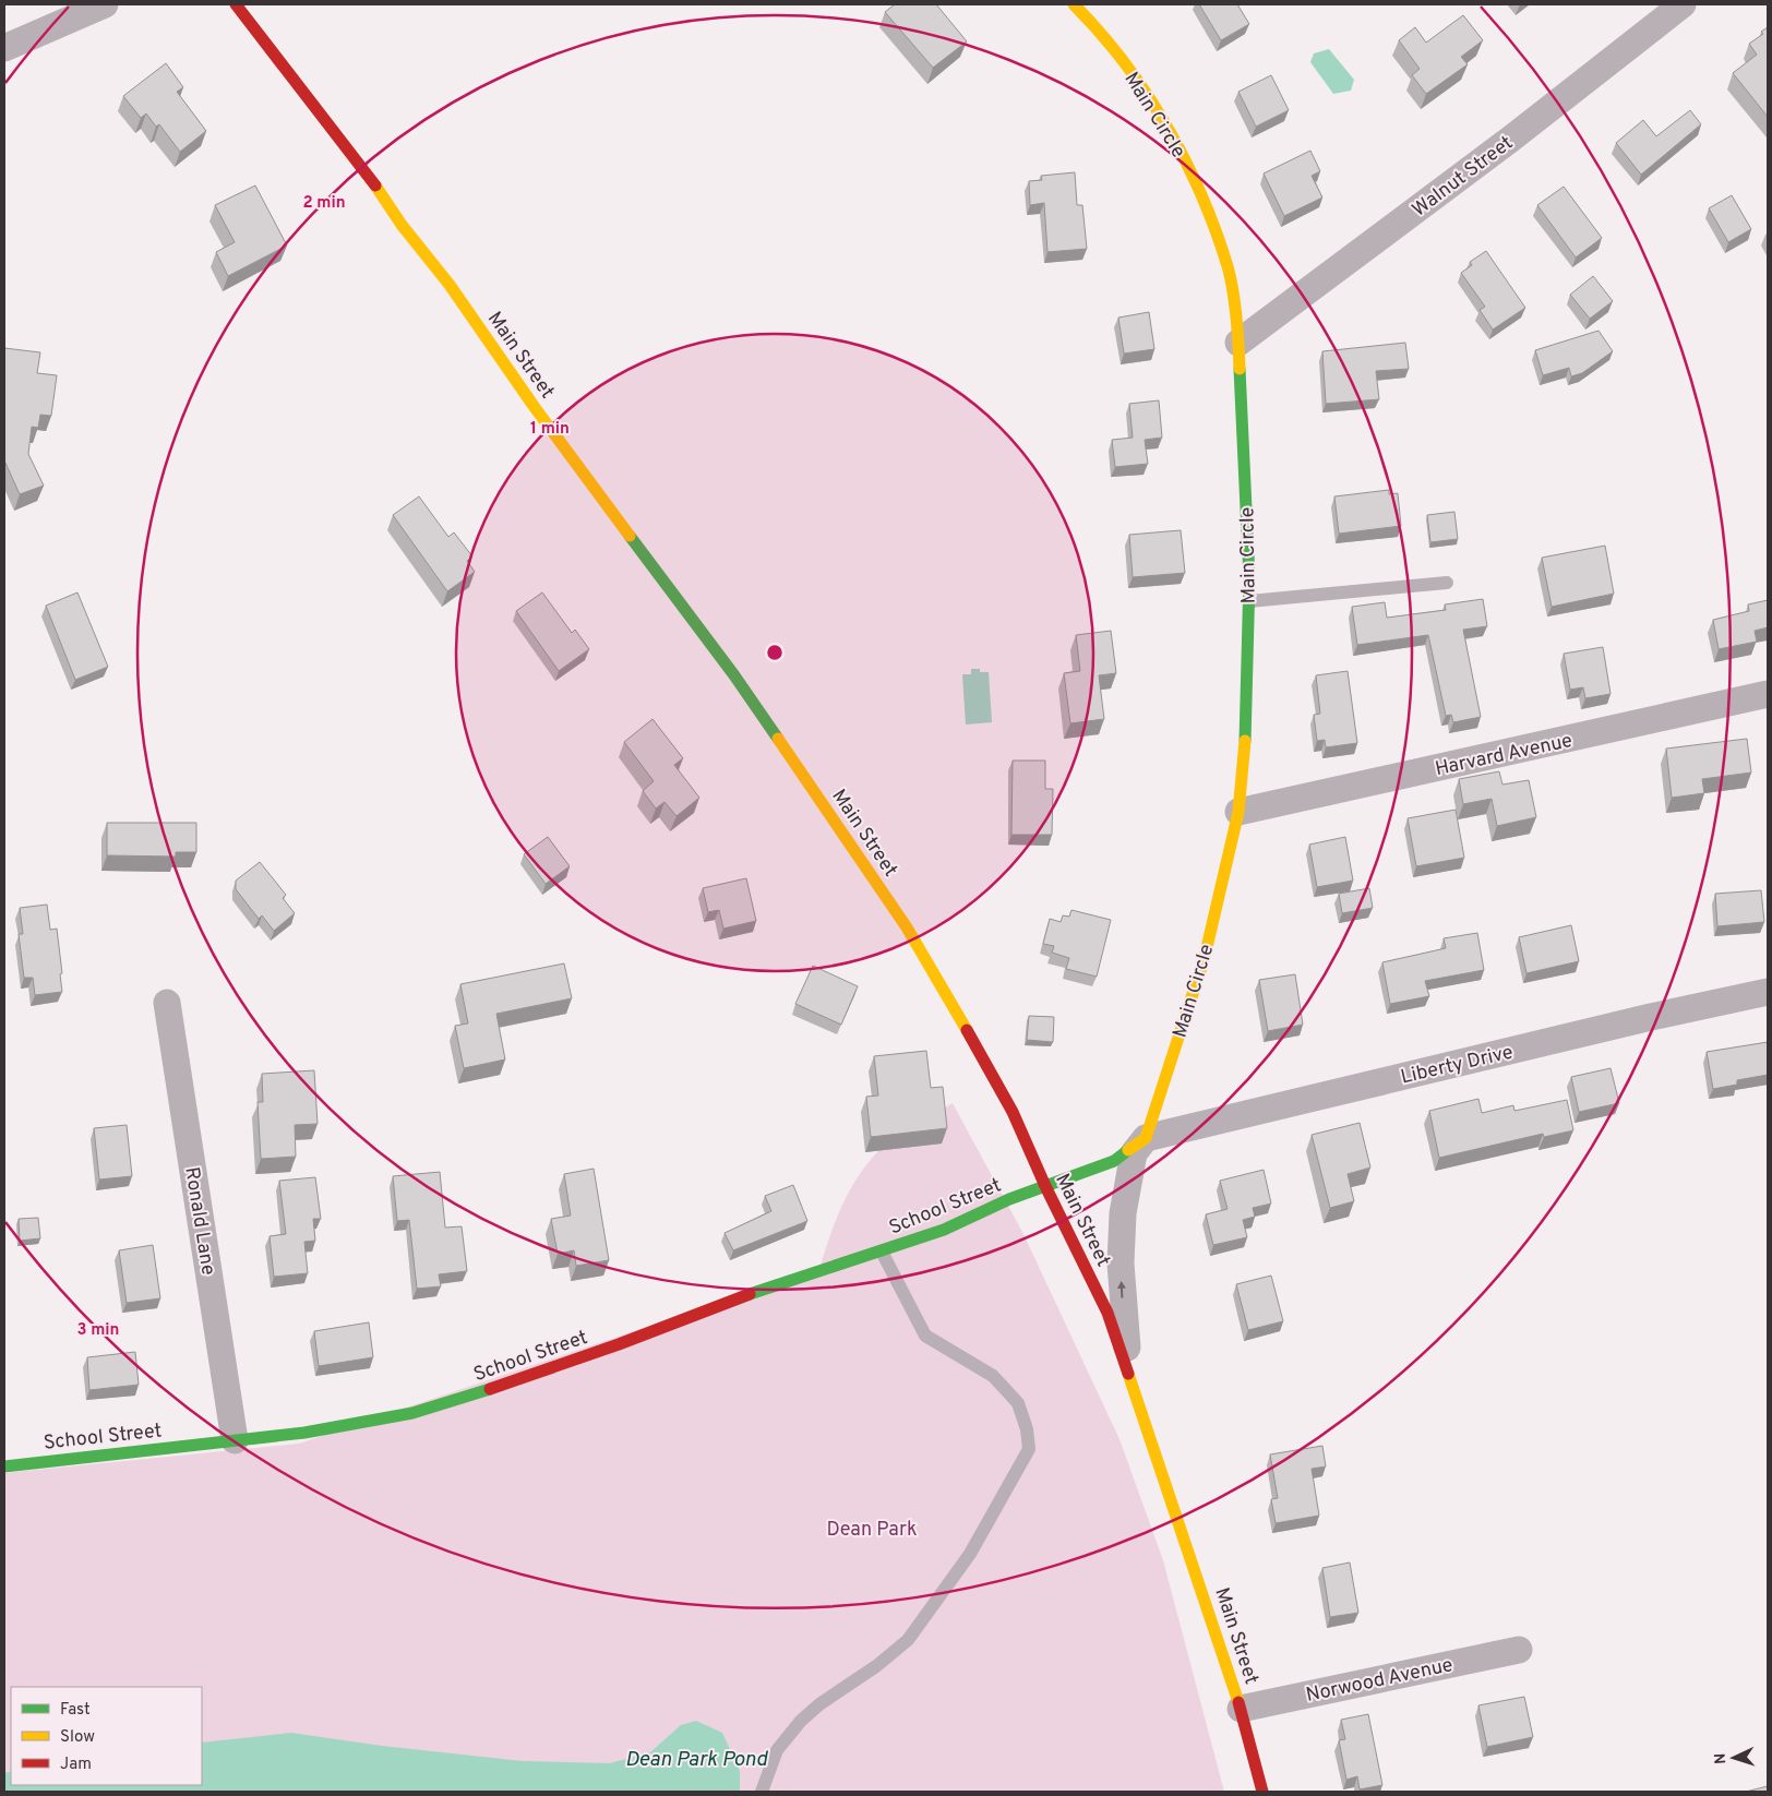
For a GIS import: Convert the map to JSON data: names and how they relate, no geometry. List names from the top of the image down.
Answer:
{
  "streets": {
    "street": [
      "Main Circle",
      "Walnut Street",
      "Main Street",
      "Harvard Avenue",
      "Liberty Drive",
      "School Street",
      "Ronald Lane",
      "Norwood Avenue"
    ]
  },
  "crossings": [
    ["Main Circle", "Walnut Street"],
    ["Main Circle", "Main Street"],
    ["Main Circle", "Harvard Avenue"],
    ["Main Circle", "Liberty Drive"],
    ["Main Street", "School Street"],
    ["Main Street", "Norwood Avenue"],
    ["School Street", "Ronald Lane"]
  ],
  "water": ["Dean Park Pond"],
  "parks": ["Dean Park"],
  "legend": ["Fast", "Slow", "Jam"],
  "north": "left",
  "rings": ["2 min", "1 min", "3 min"]
}
